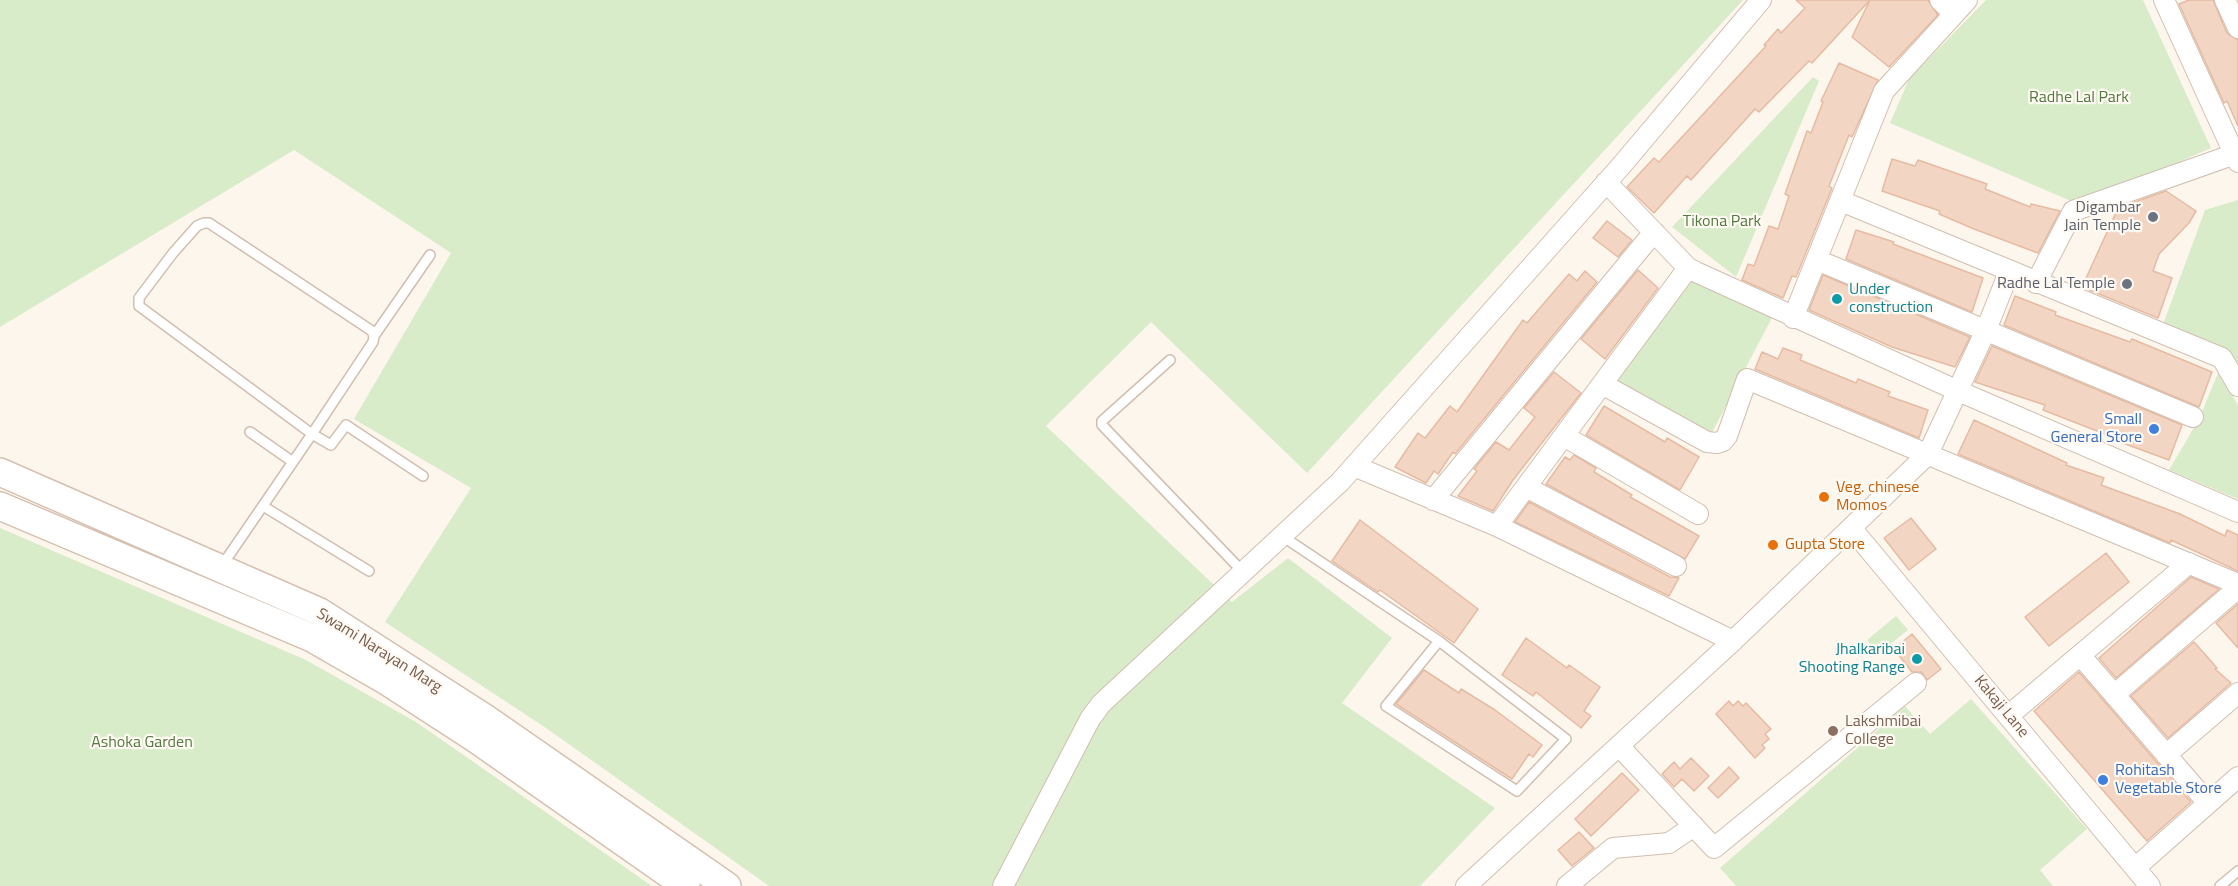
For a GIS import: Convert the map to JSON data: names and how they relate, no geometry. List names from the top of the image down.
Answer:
{
  "streets": {
    "main road": ["Swami Narayan Marg"],
    "street": ["Kakaji Lane"]
  },
  "parks": ["Radhe Lal Park", "Tikona Park", "Ashoka Garden"],
  "places": [
    "Digambar Jain Temple",
    "Radhe Lal Temple",
    "Under construction",
    "Small General Store",
    "Veg. chinese Momos",
    "Gupta Store",
    "Jhalkaribai Shooting Range",
    "Lakshmibai College",
    "Rohitash Vegetable Store"
  ]
}
